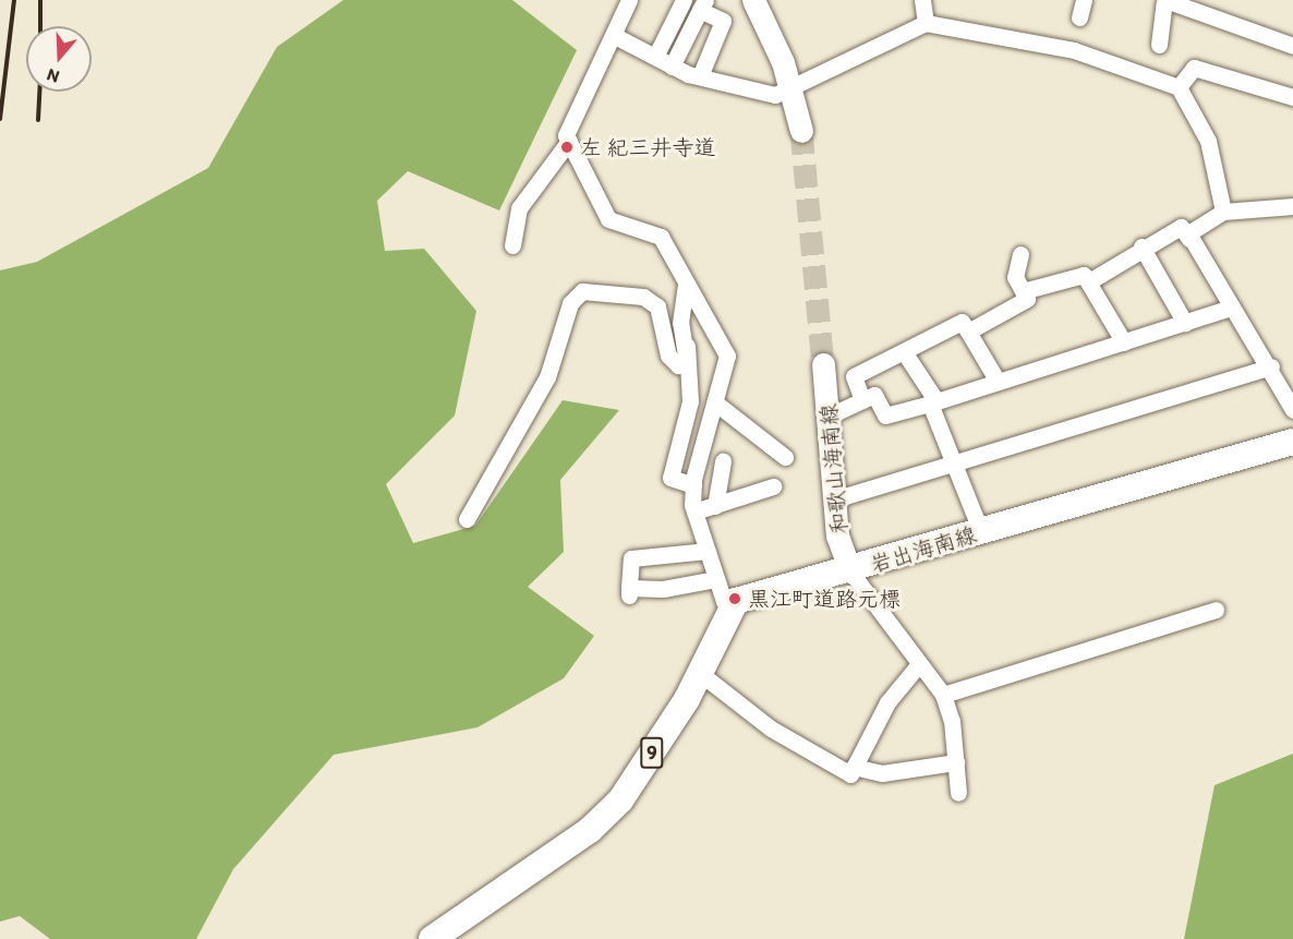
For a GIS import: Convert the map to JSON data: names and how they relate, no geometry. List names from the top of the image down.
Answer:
{
  "streets": {
    "main road": ["和歌山海南線", "岩出海南線", "9"]
  },
  "crossings": [
    ["和歌山海南線", "岩出海南線"],
    ["岩出海南線", "9"]
  ],
  "places": ["左 紀三井寺道", "黒江町道路元標"],
  "north": "bottom"
}
